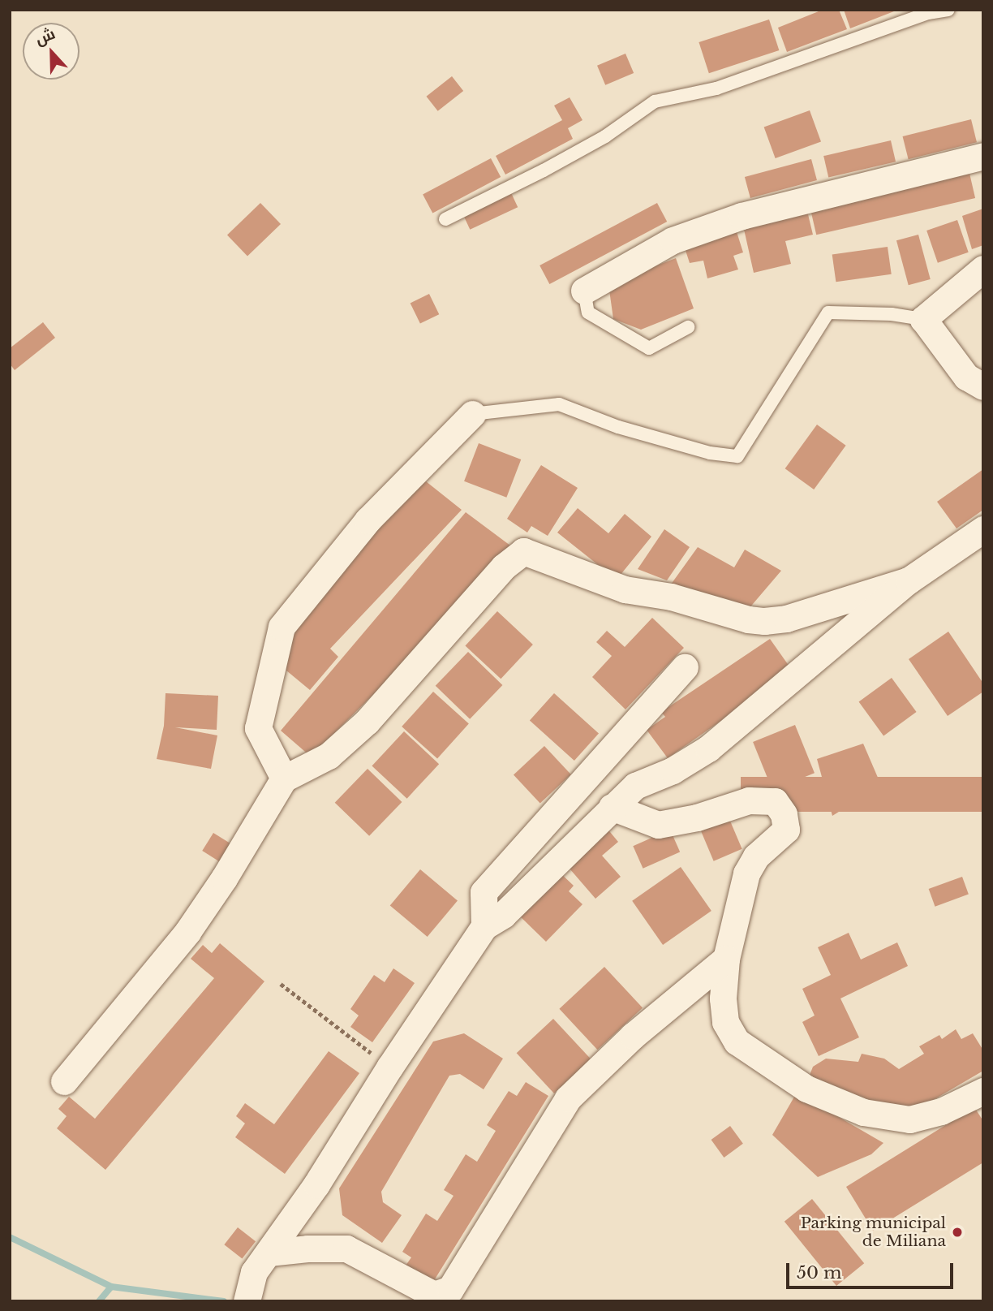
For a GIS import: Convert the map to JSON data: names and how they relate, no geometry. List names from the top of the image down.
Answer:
{
  "places": ["Parking municipal de Miliana"],
  "scale_bar": "50 m",
  "north": "top"
}
